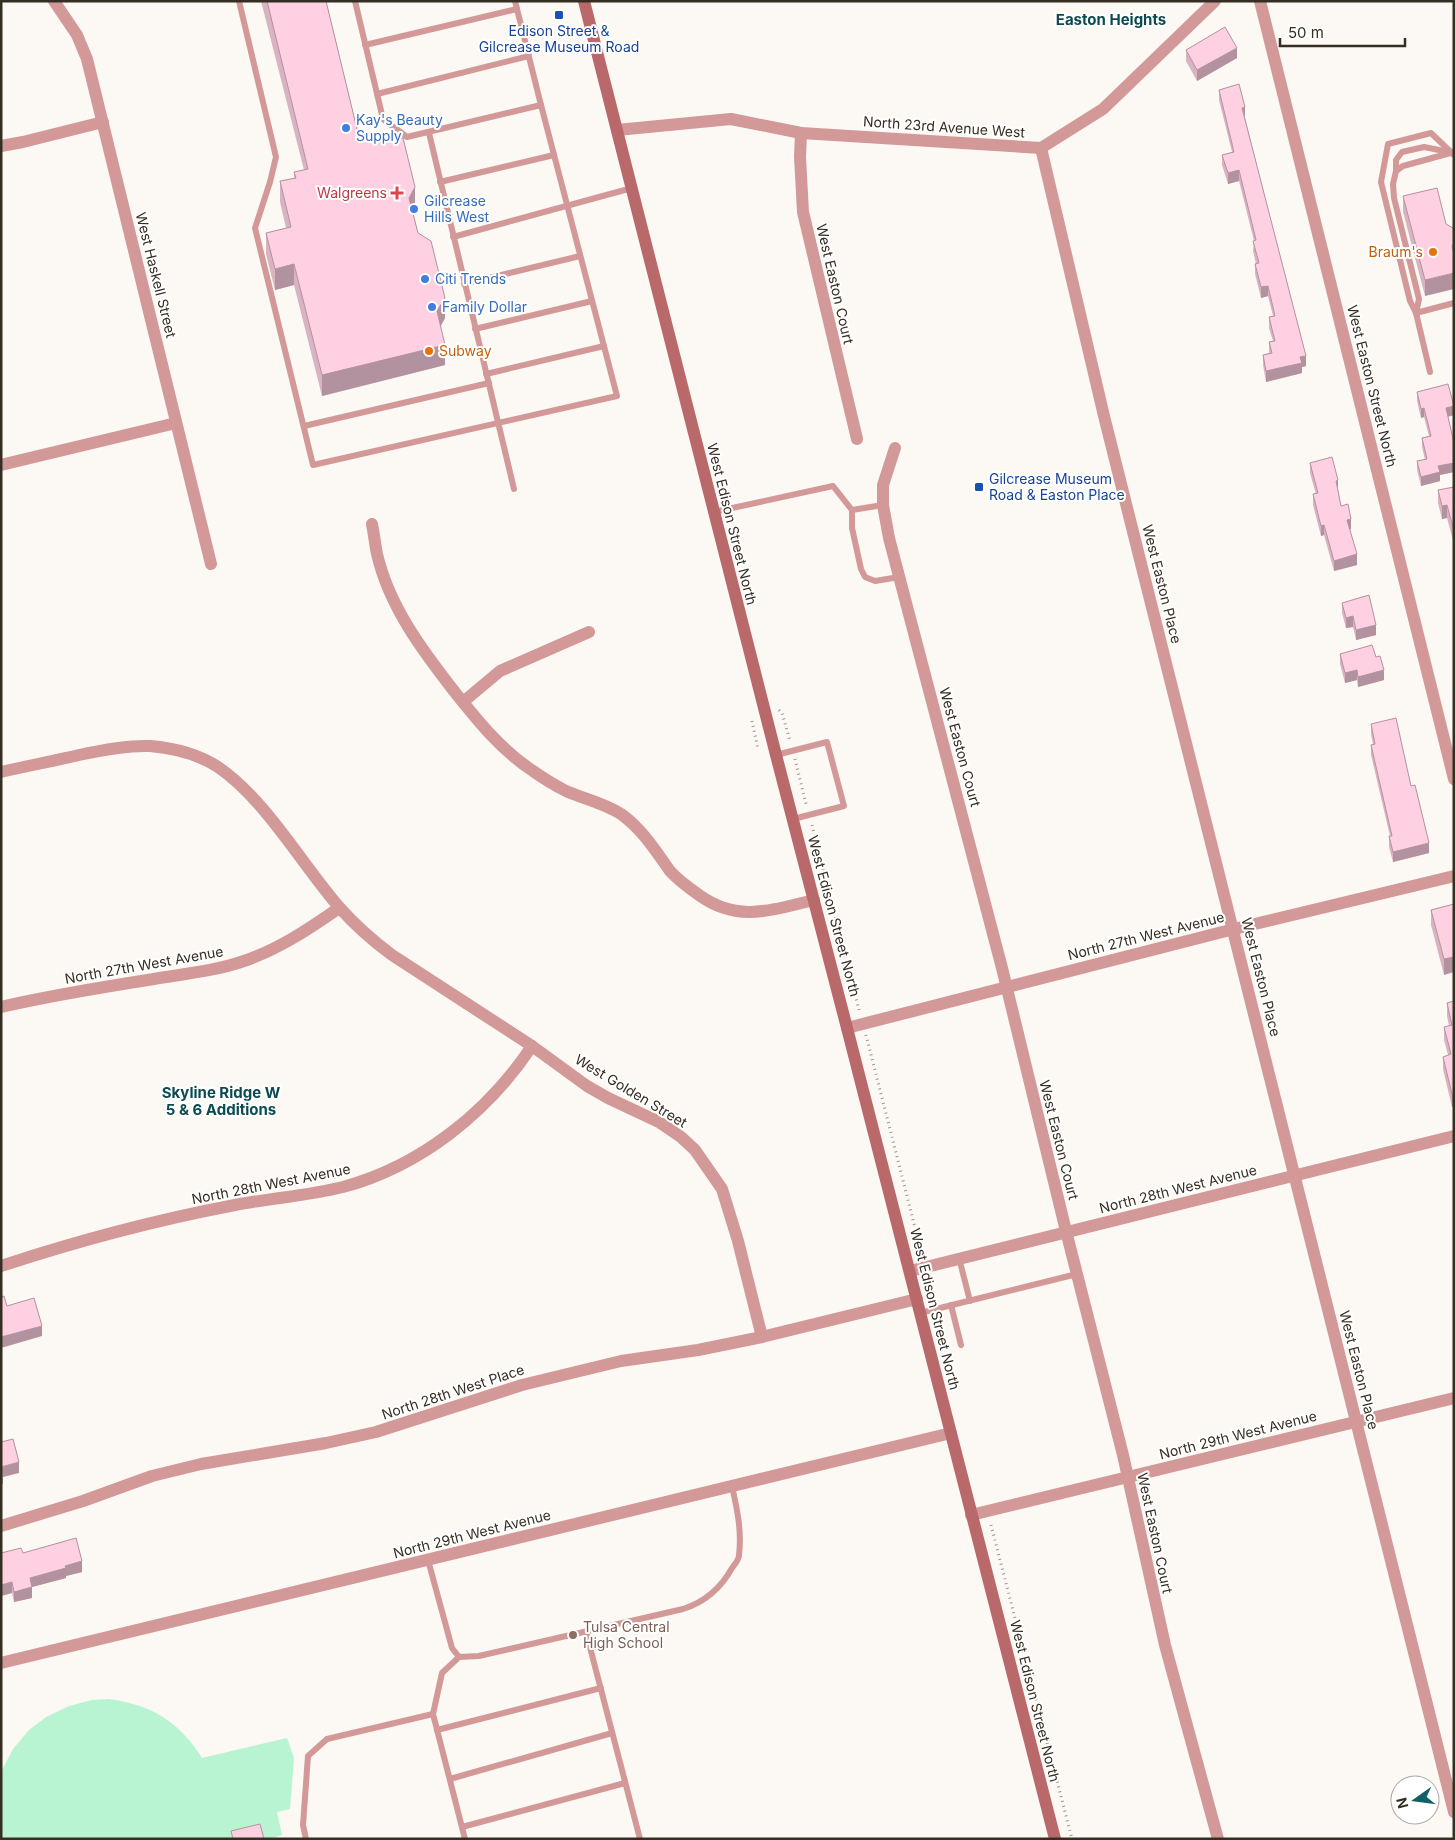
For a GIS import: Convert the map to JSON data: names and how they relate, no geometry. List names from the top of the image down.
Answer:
{
  "streets": {
    "main road": ["West Edison Street North"],
    "street": [
      "North 23rd Avenue West",
      "West Haskell Street",
      "West Easton Court",
      "West Easton Street North",
      "West Easton Place",
      "North 27th West Avenue",
      "West Golden Street",
      "North 28th West Avenue",
      "North 28th West Place",
      "North 29th West Avenue"
    ]
  },
  "crossings": [
    ["North 23rd Avenue West", "West Easton Court"],
    ["North 23rd Avenue West", "West Edison Street North"],
    ["North 23rd Avenue West", "West Easton Place"],
    ["West Easton Court", "North 27th West Avenue"],
    ["West Easton Court", "North 28th West Avenue"],
    ["West Easton Court", "North 29th West Avenue"],
    ["West Edison Street North", "North 27th West Avenue"],
    ["West Edison Street North", "North 28th West Avenue"],
    ["West Edison Street North", "North 28th West Place"],
    ["West Edison Street North", "North 29th West Avenue"],
    ["West Easton Place", "North 27th West Avenue"],
    ["West Easton Place", "North 28th West Avenue"],
    ["West Easton Place", "North 29th West Avenue"],
    ["North 27th West Avenue", "West Golden Street"],
    ["West Golden Street", "North 28th West Avenue"],
    ["West Golden Street", "North 28th West Place"]
  ],
  "districts": ["Easton Heights", "Skyline Ridge W 5 & 6 Additions"],
  "places": {
    "transit": ["Edison Street & Gilcrease Museum Road", "Gilcrease Museum Road & Easton Place"],
    "other": [
      "Kay's Beauty Supply",
      "Gilcrease Hills West",
      "Braum's",
      "Citi Trends",
      "Family Dollar",
      "Subway",
      "Tulsa Central High School"
    ],
    "health": ["Walgreens"]
  },
  "scale_bar": "50 m",
  "north": "left"
}
